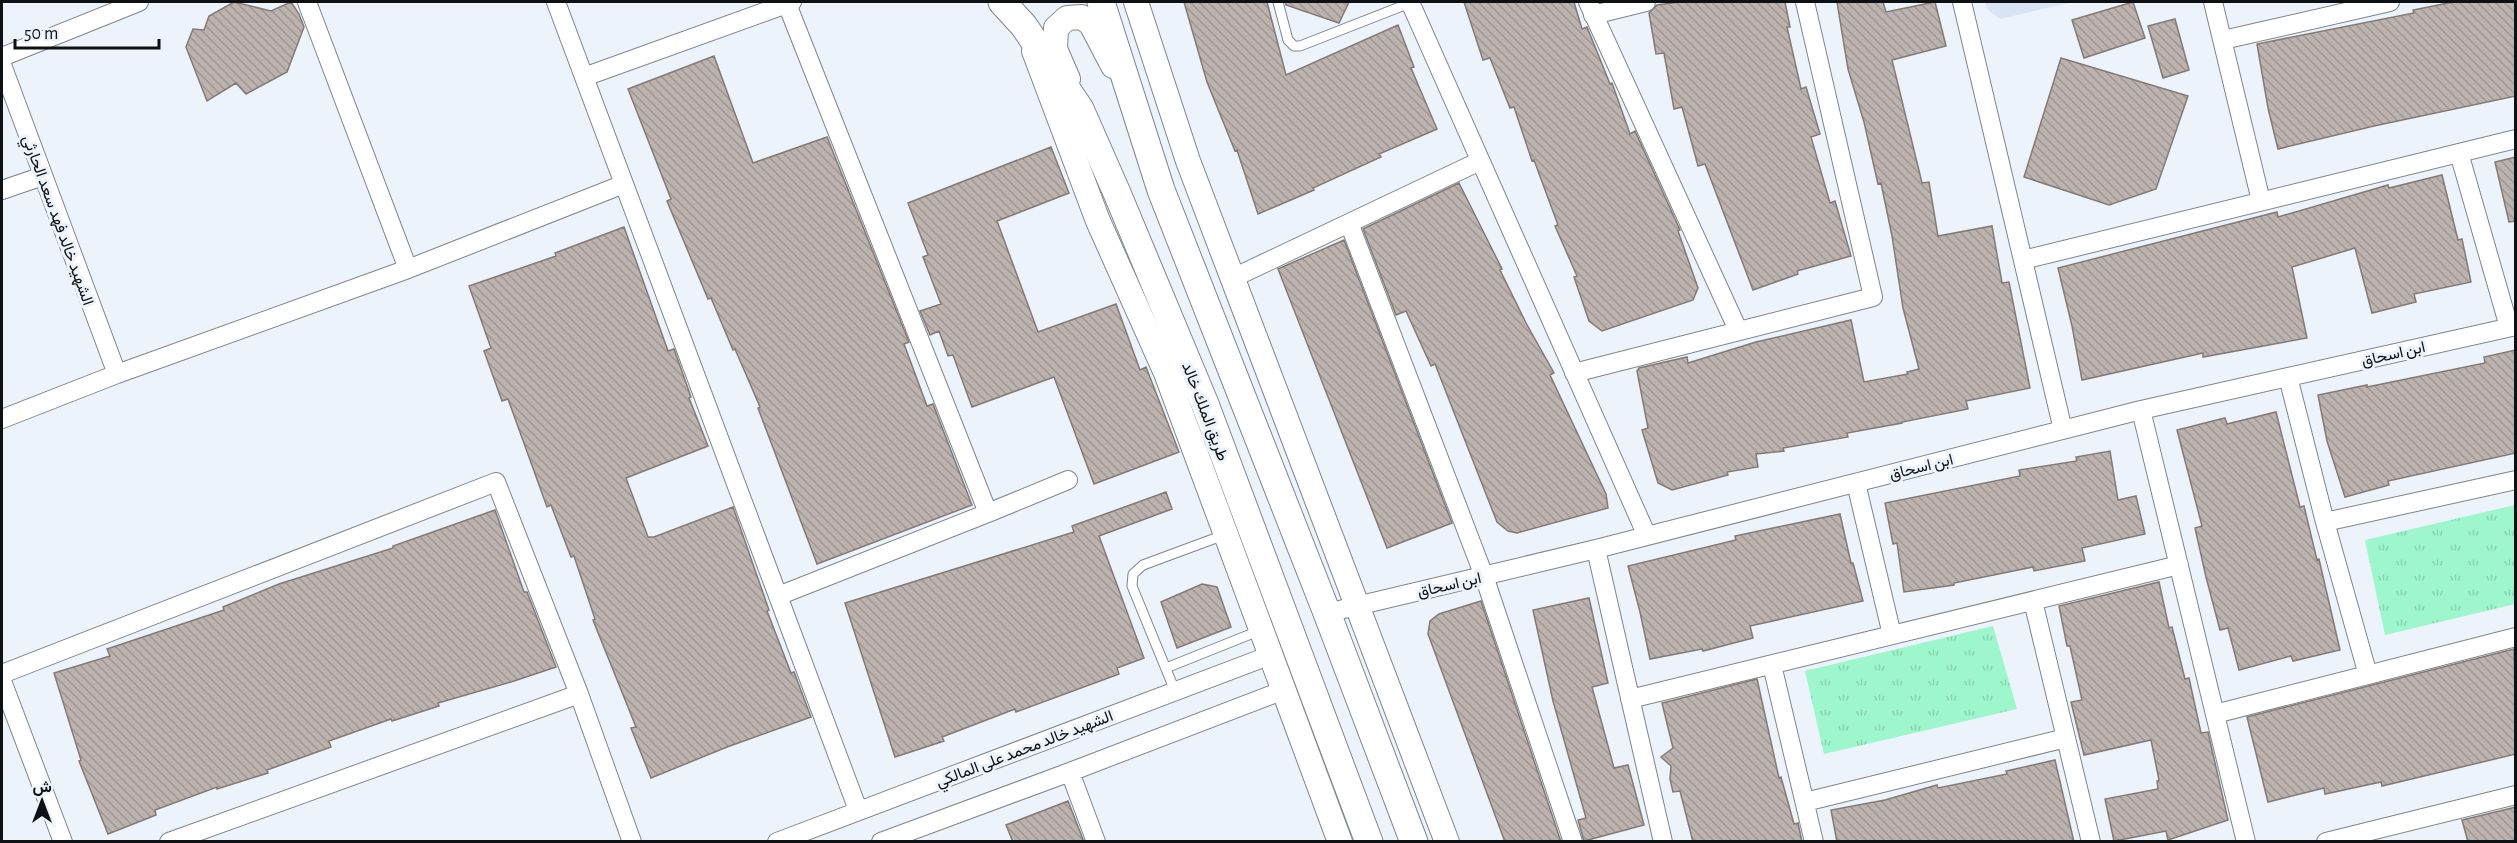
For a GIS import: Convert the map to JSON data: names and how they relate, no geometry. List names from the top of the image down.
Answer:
{
  "streets": {
    "main road": ["طريق الملك خالد"],
    "street": ["الشهيد خالد فهد سعد الحارثي", "ابن اسحاق", "الشهيد خالد محمد على المالكي"]
  },
  "scale_bar": "50 m",
  "north": "top"
}
